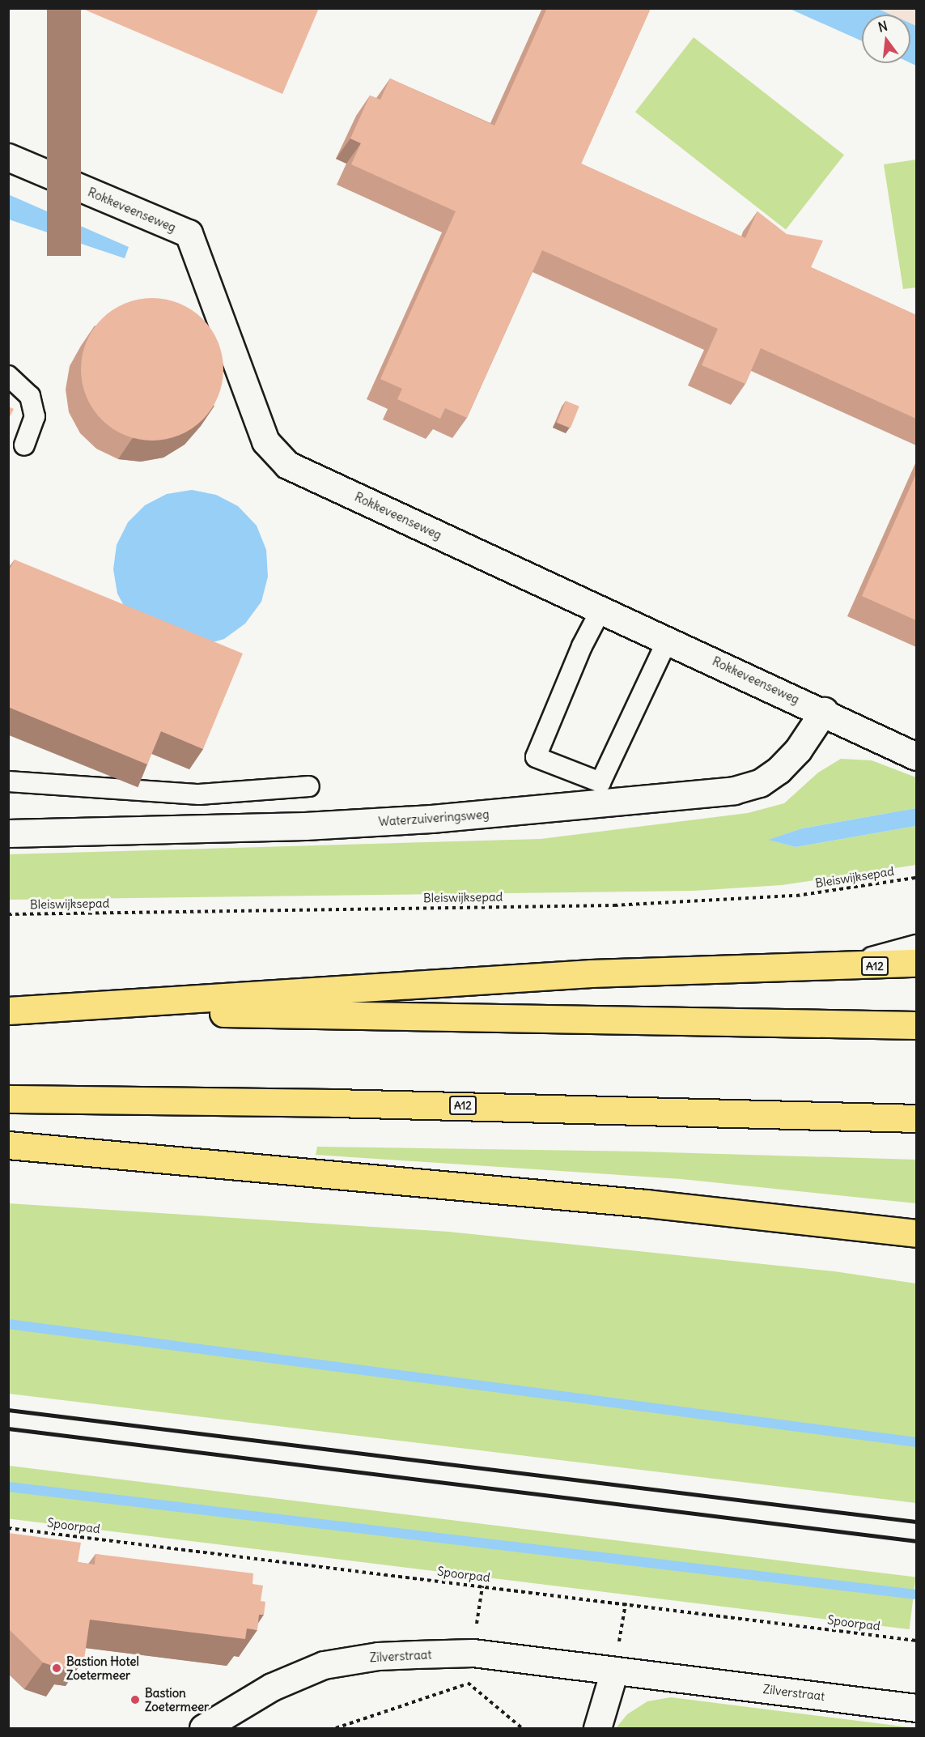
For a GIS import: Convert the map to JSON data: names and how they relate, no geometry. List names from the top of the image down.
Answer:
{
  "streets": {
    "highway": ["A12"],
    "street": ["Rokkeveenseweg", "Waterzuiveringsweg", "Zilverstraat"],
    "path": ["Bleiswijksepad", "Spoorpad"]
  },
  "crossings": [
    ["Rokkeveenseweg", "Waterzuiveringsweg"]
  ],
  "places": ["Bastion Hotel Zoetermeer", "Bastion Zoetermeer"],
  "north": "top"
}
